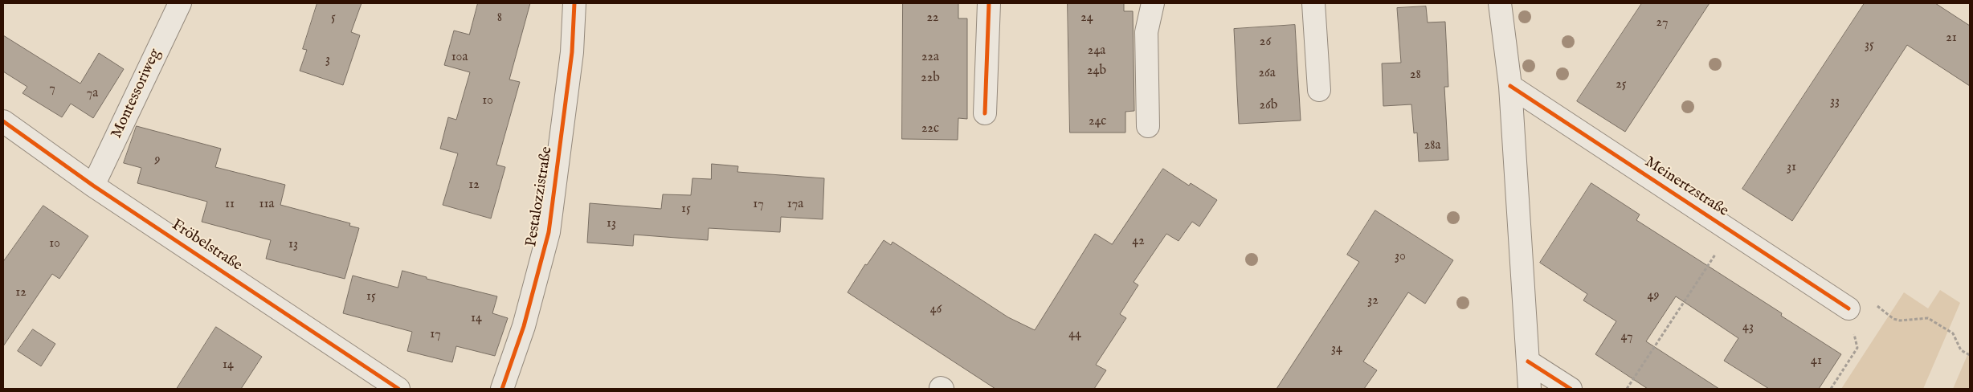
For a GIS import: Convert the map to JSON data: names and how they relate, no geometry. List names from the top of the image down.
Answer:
{
  "streets": {
    "street": [
      "Montessoriweg",
      "Meinertzstraße",
      "Pestalozzistraße",
      "Fröbelstraße"
    ]
  },
  "crossings": [
    ["Montessoriweg", "Fröbelstraße"]
  ],
  "house_numbers": [
    "5",
    "8",
    "22",
    "24",
    "27",
    "21",
    "26",
    "35",
    "24a",
    "10a",
    "22a",
    "3",
    "24b",
    "26a",
    "28",
    "22b",
    "25",
    "7",
    "7a",
    "10",
    "33",
    "26b",
    "24c",
    "22c",
    "28a",
    "9",
    "31",
    "12",
    "11",
    "11a",
    "17",
    "17a",
    "15",
    "13",
    "42",
    "10",
    "13",
    "30",
    "12",
    "49",
    "15",
    "32",
    "46",
    "14",
    "43",
    "17",
    "44",
    "47",
    "34",
    "41",
    "14"
  ]
}
